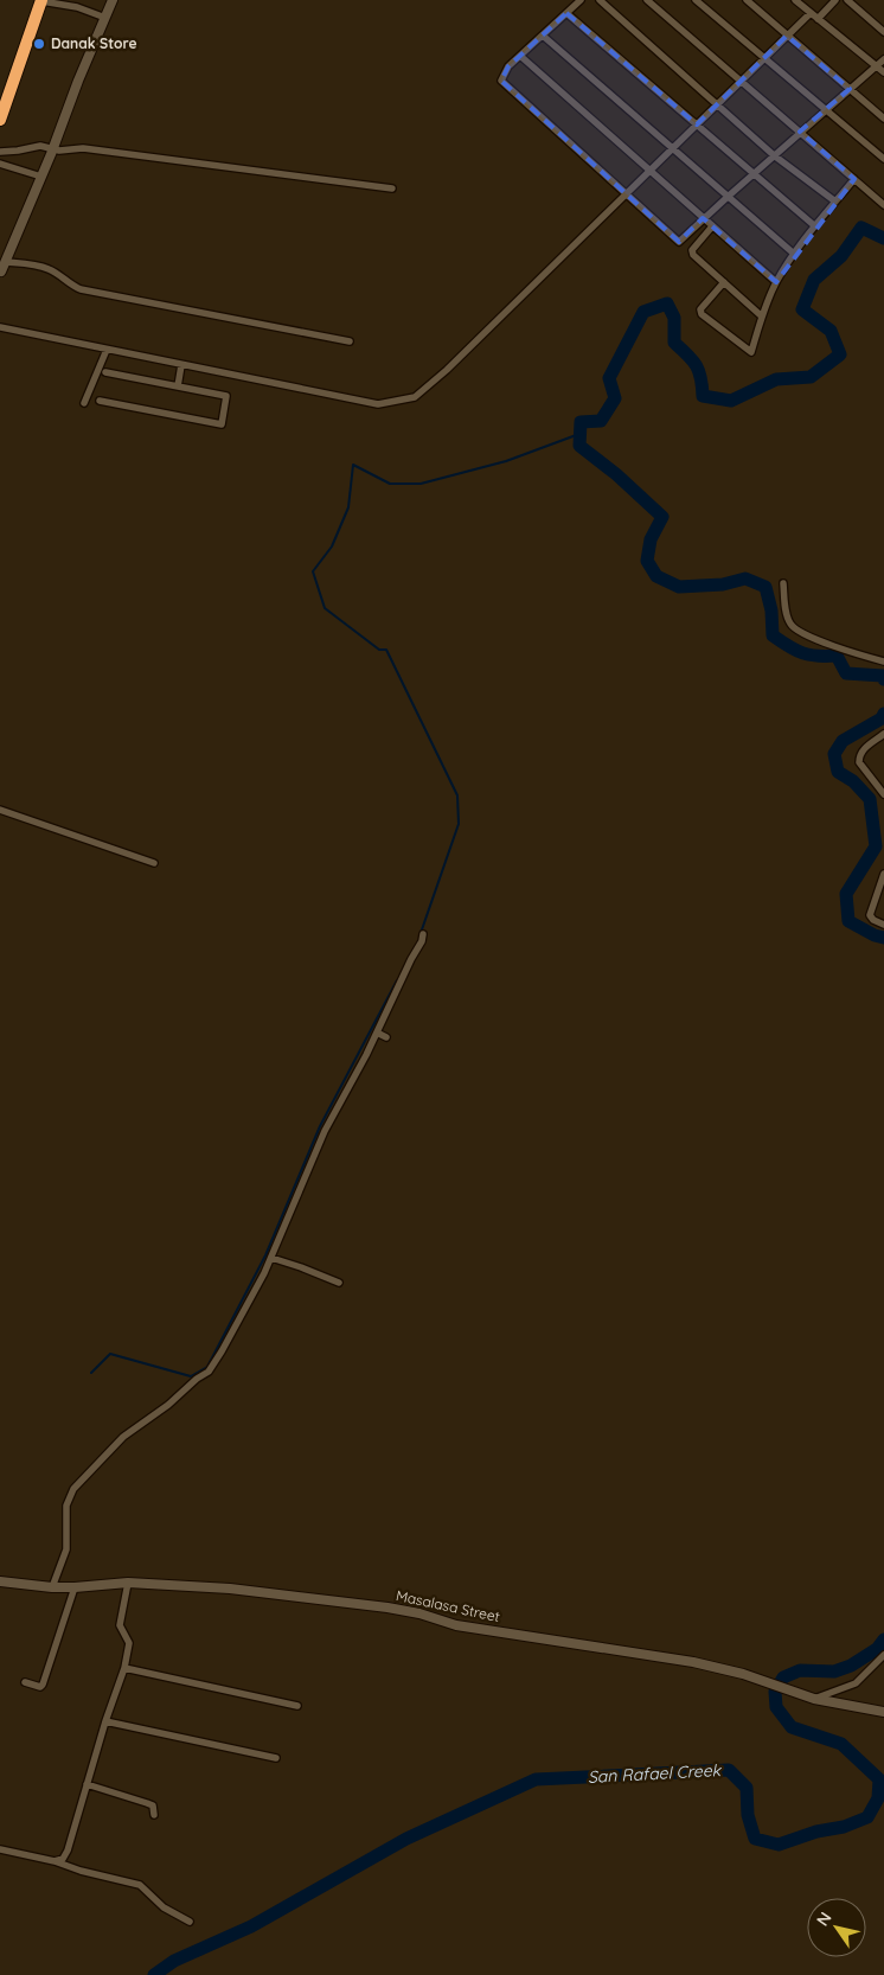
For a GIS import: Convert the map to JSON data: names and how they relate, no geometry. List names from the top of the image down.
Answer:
{
  "streets": {
    "street": ["Masalasa Street"]
  },
  "water": ["San Rafael Creek"],
  "places": ["Danak Store"],
  "north": "top left"
}
